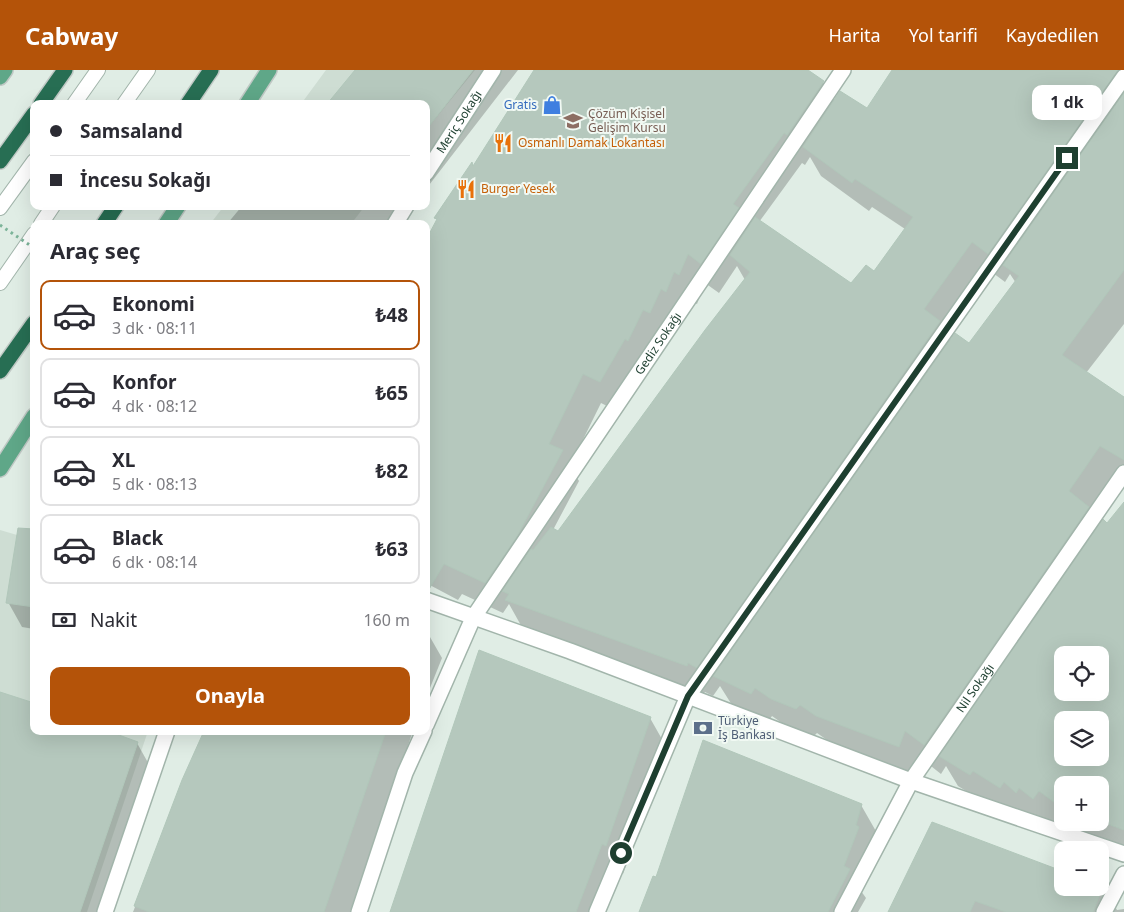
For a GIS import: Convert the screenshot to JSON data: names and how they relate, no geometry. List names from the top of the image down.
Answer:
{
  "streets": {
    "street": ["Meriç Sokağı", "Gediz Sokağı", "Nil Sokağı"]
  },
  "places": {
    "shop": ["Gratis"],
    "school or university": ["Çözüm Kişisel Gelişim Kursu"],
    "restaurant": ["Osmanlı Damak Lokantası", "Burger Yesek"],
    "bank": ["Türkiye İş Bankası"]
  },
  "page": {
    "header": "Cabway",
    "nav": ["Harita", "Yol tarifi", "Kaydedilen"],
    "bubble": "1 dk",
    "banner": ["Samsaland", "İncesu Sokağı"],
    "heading": "Araç seç",
    "list": [
      {
        "name": "Ekonomi",
        "note": "3 dk · 08:11",
        "value": "₺48"
      },
      {
        "name": "Konfor",
        "note": "4 dk · 08:12",
        "value": "₺65"
      },
      {
        "name": "XL",
        "note": "5 dk · 08:13",
        "value": "₺82"
      },
      {
        "name": "Black",
        "note": "6 dk · 08:14",
        "value": "₺63"
      }
    ],
    "pay": ["Nakit", "160 m"],
    "map_buttons": ["+", "−"],
    "buttons": "Onayla"
  }
}
